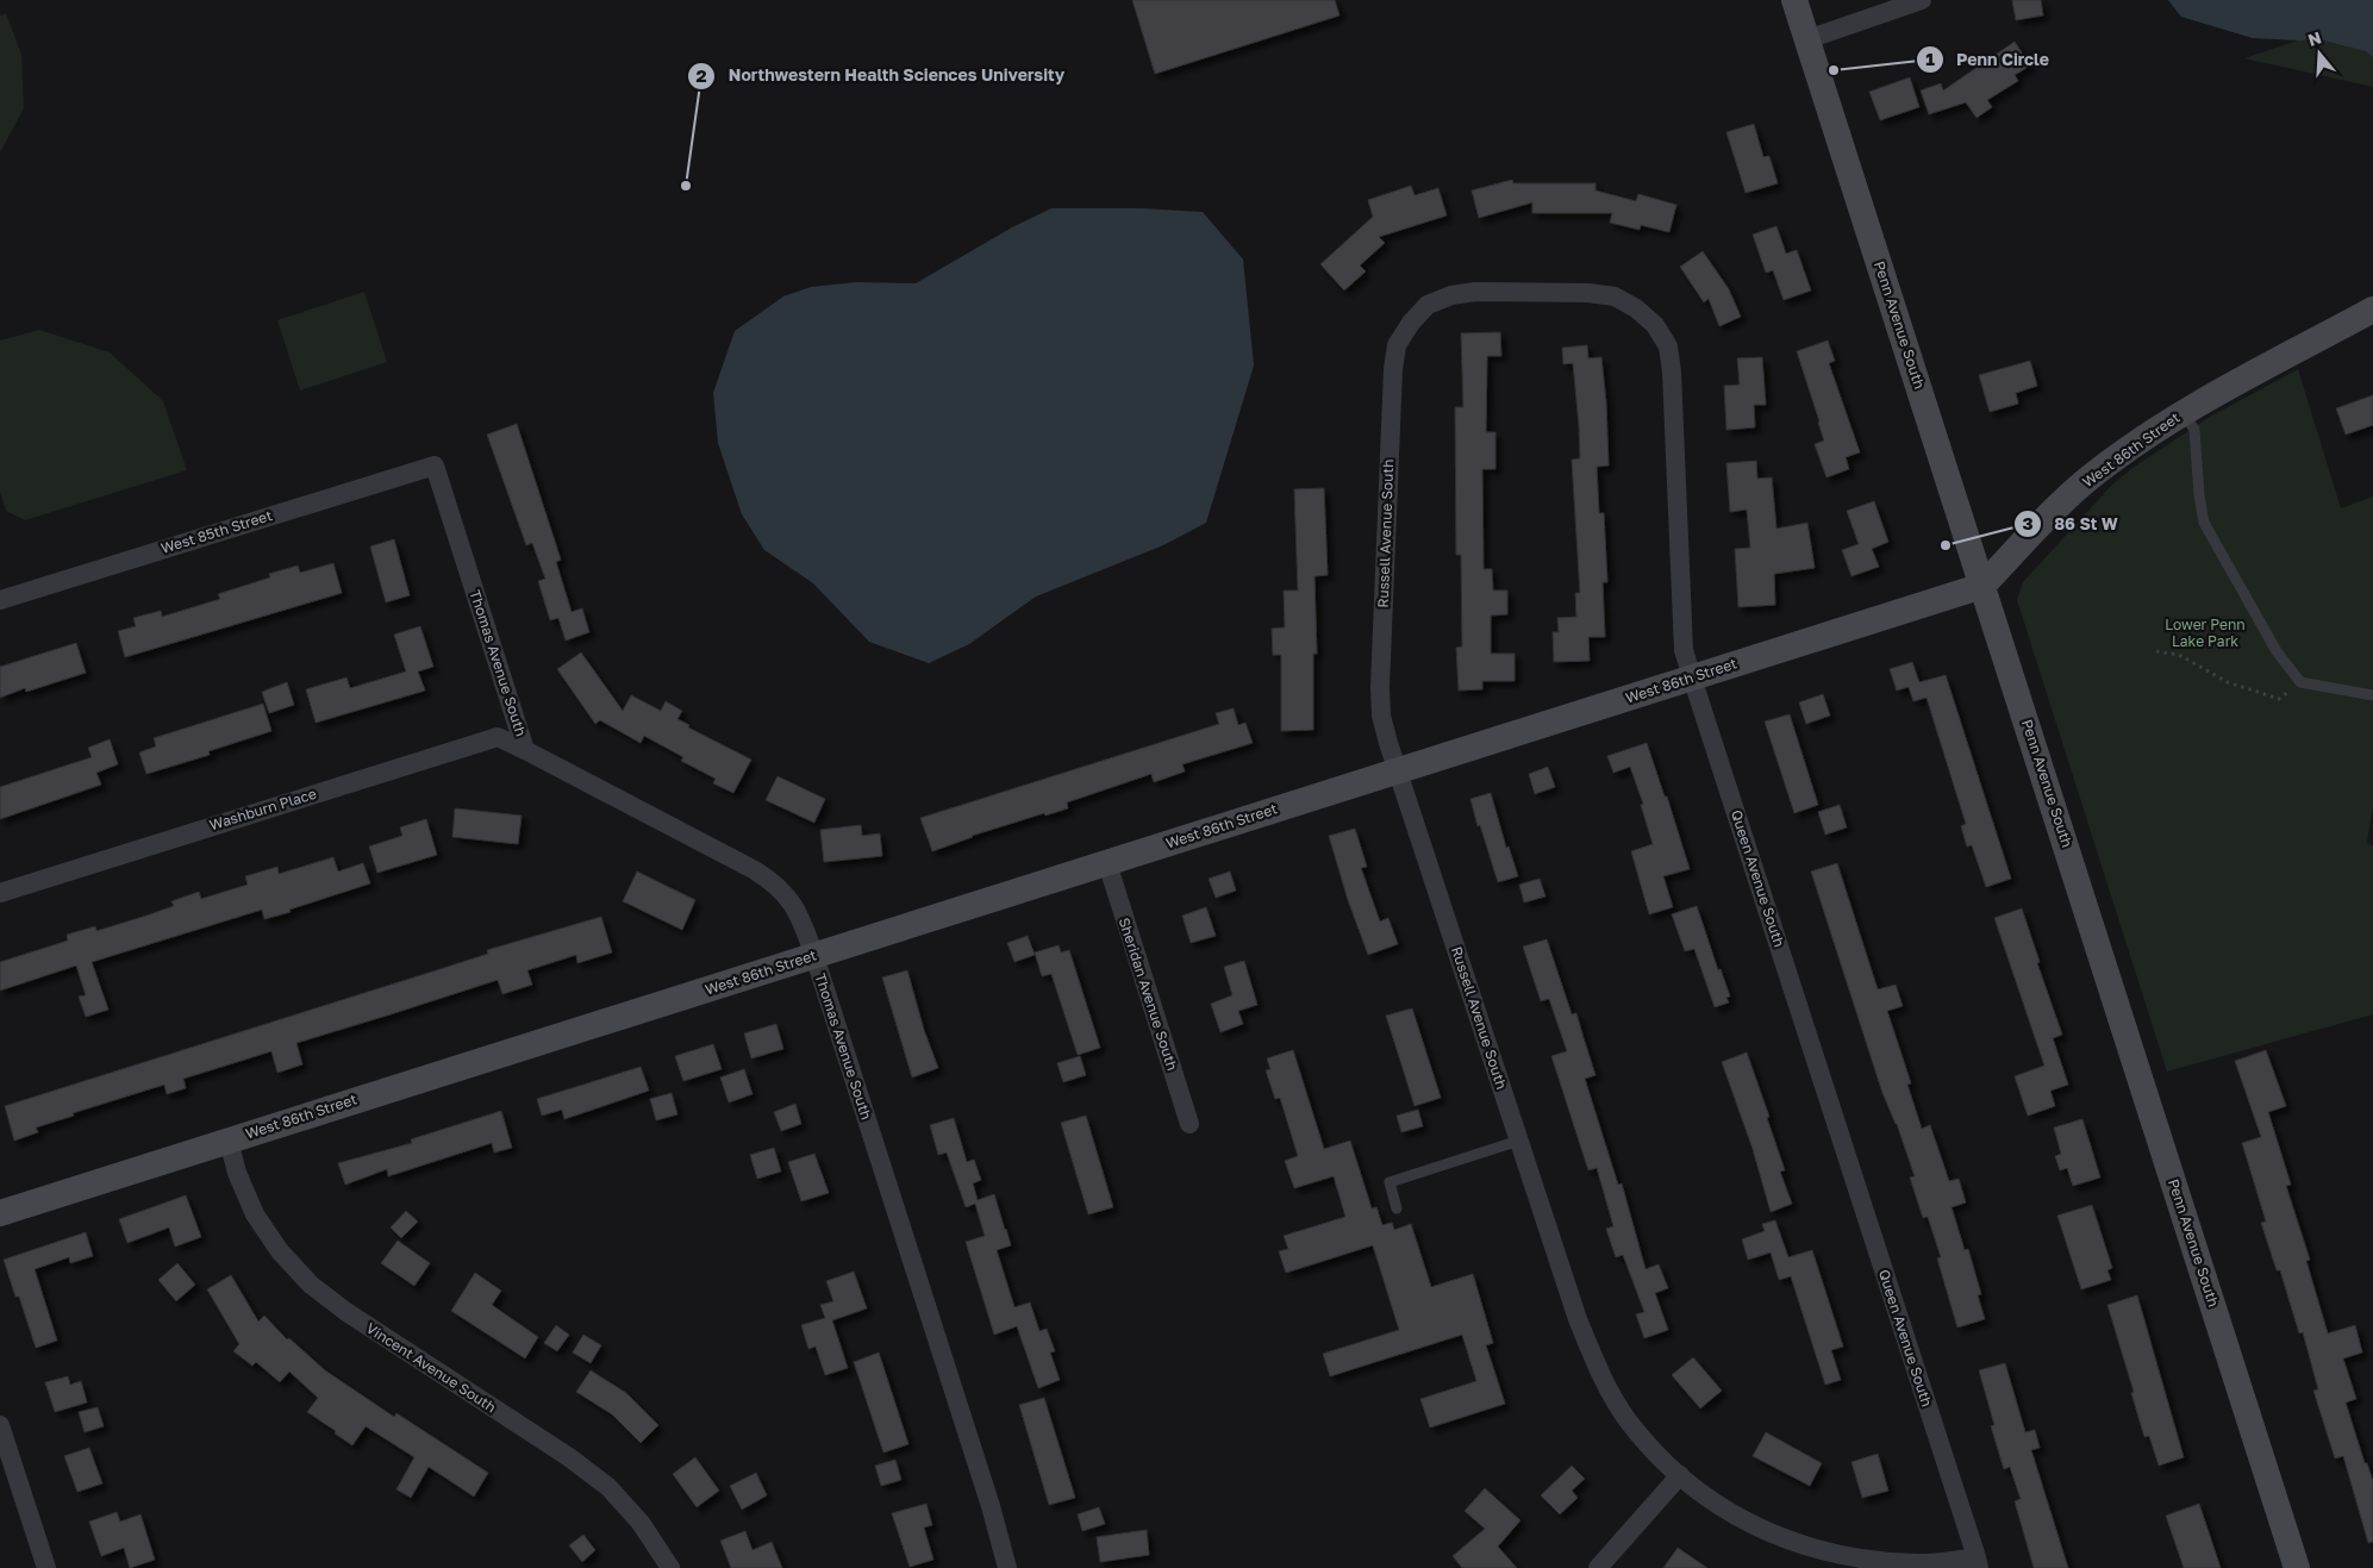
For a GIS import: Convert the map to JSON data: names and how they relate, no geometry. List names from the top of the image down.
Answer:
{
  "streets": {
    "street": [
      "Penn Avenue South",
      "West 86th Street",
      "West 85th Street",
      "Russell Avenue South",
      "Thomas Avenue South",
      "Washburn Place",
      "Queen Avenue South",
      "Sheridan Avenue South",
      "Vincent Avenue South"
    ]
  },
  "crossings": [
    ["Penn Avenue South", "West 86th Street"],
    ["West 86th Street", "Russell Avenue South"],
    ["West 86th Street", "Thomas Avenue South"],
    ["West 86th Street", "Queen Avenue South"],
    ["West 86th Street", "Sheridan Avenue South"],
    ["West 86th Street", "Vincent Avenue South"],
    ["West 85th Street", "Thomas Avenue South"],
    ["Russell Avenue South", "Queen Avenue South"],
    ["Thomas Avenue South", "Washburn Place"]
  ],
  "parks": ["Lower Penn Lake Park"],
  "places": ["Penn Circle", "Northwestern Health Sciences University", "86 St W"],
  "north": "top"
}
